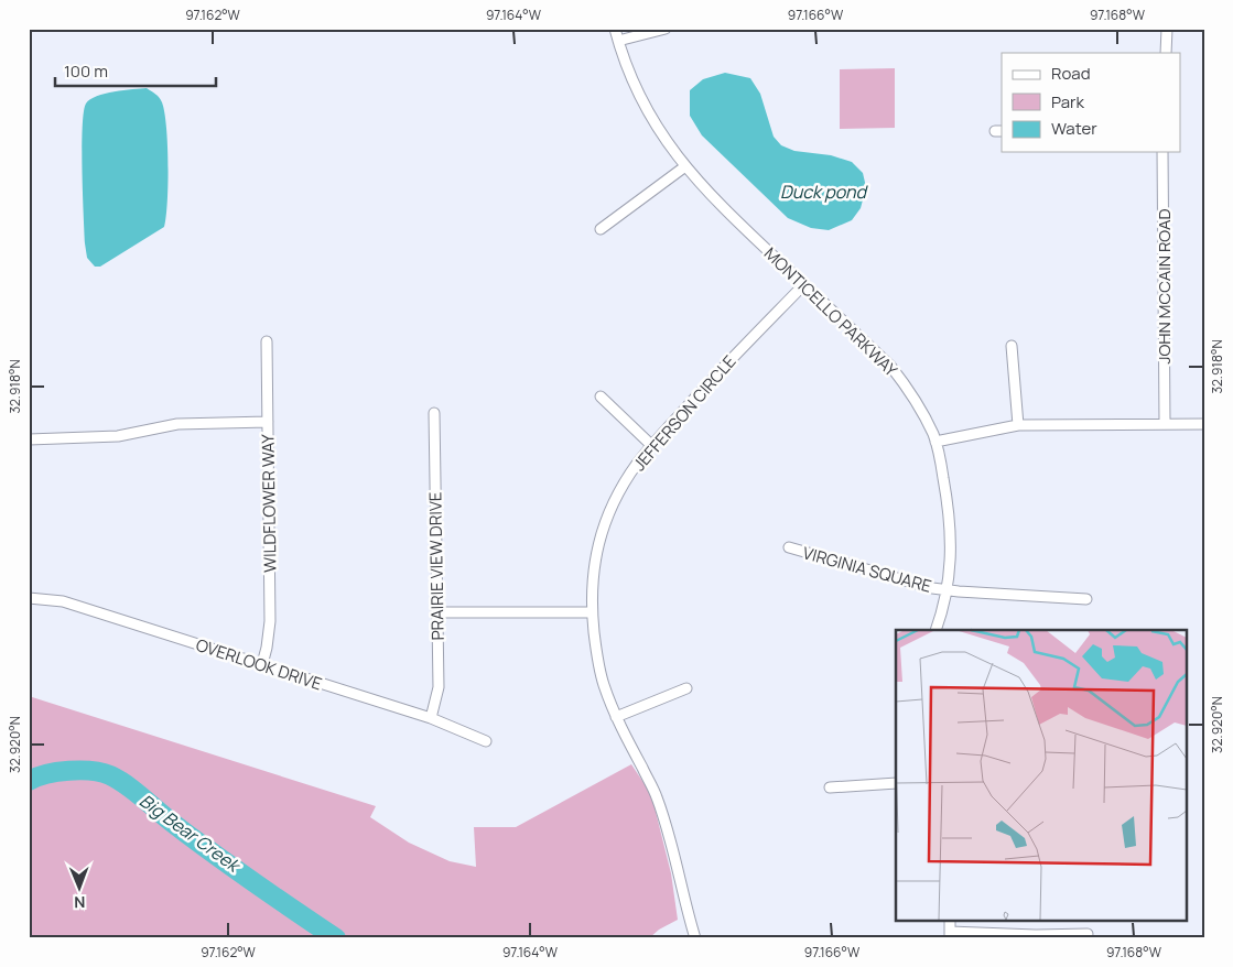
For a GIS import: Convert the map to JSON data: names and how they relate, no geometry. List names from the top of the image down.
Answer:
{
  "streets": {
    "street": [
      "JOHN MCCAIN ROAD",
      "MONTICELLO PARKWAY",
      "JEFFERSON CIRCLE",
      "WILDFLOWER WAY",
      "PRAIRIE VIEW DRIVE",
      "VIRGINIA SQUARE",
      "OVERLOOK DRIVE"
    ]
  },
  "crossings": [
    ["MONTICELLO PARKWAY", "JEFFERSON CIRCLE"],
    ["MONTICELLO PARKWAY", "VIRGINIA SQUARE"],
    ["WILDFLOWER WAY", "OVERLOOK DRIVE"],
    ["PRAIRIE VIEW DRIVE", "OVERLOOK DRIVE"]
  ],
  "water": ["Duck pond", "Big Bear Creek"],
  "legend": ["Road", "Park", "Water"],
  "scale_bar": "100 m",
  "north": "bottom",
  "coordinates": [
    "97.162°W",
    "97.164°W",
    "97.166°W",
    "97.168°W",
    "32.918°N",
    "32.920°N"
  ]
}
